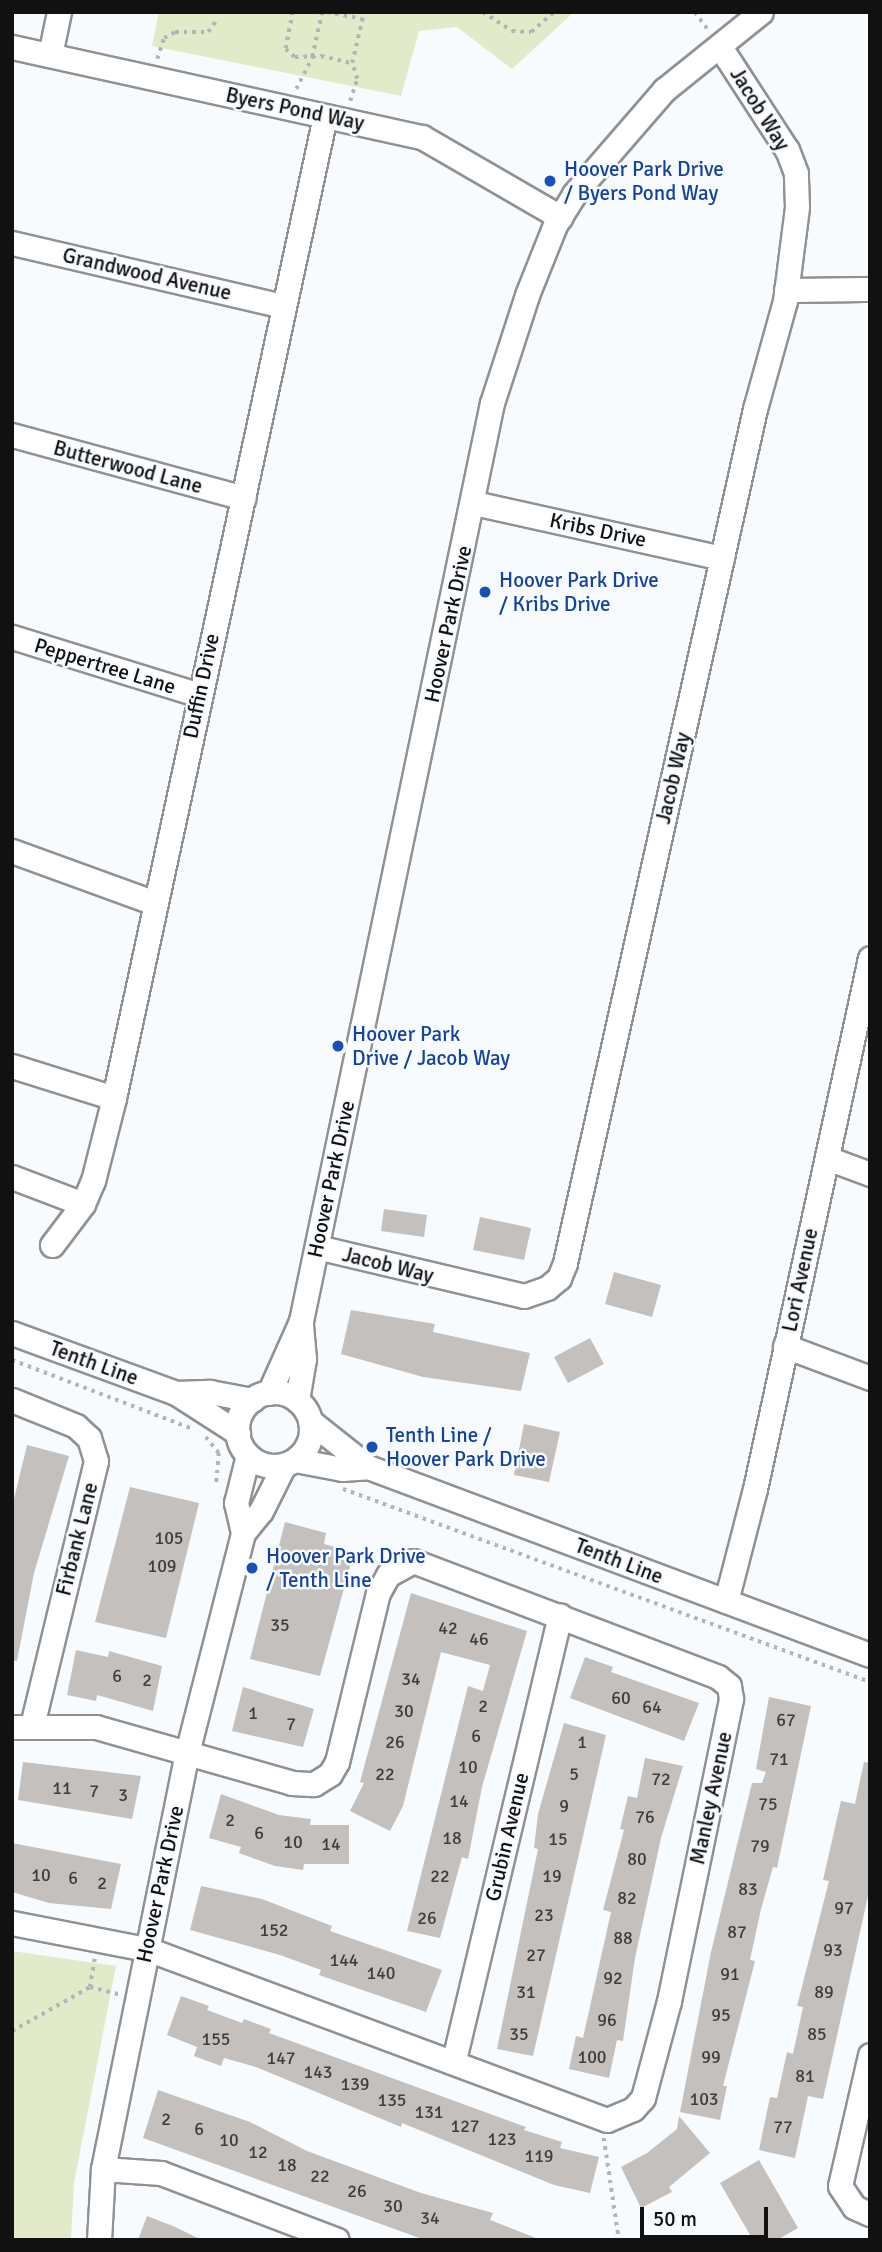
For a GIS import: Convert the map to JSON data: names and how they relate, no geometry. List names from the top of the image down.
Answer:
{
  "streets": {
    "street": [
      "Byers Pond Way",
      "Jacob Way",
      "Grandwood Avenue",
      "Butterwood Lane",
      "Kribs Drive",
      "Hoover Park Drive",
      "Peppertree Lane",
      "Duffin Drive",
      "Lori Avenue",
      "Tenth Line",
      "Firbank Lane",
      "Manley Avenue",
      "Grubin Avenue"
    ]
  },
  "crossings": [
    ["Byers Pond Way", "Hoover Park Drive"],
    ["Byers Pond Way", "Duffin Drive"],
    ["Jacob Way", "Kribs Drive"],
    ["Jacob Way", "Hoover Park Drive"],
    ["Grandwood Avenue", "Duffin Drive"],
    ["Butterwood Lane", "Duffin Drive"],
    ["Kribs Drive", "Hoover Park Drive"],
    ["Hoover Park Drive", "Tenth Line"],
    ["Hoover Park Drive", "Manley Avenue"],
    ["Peppertree Lane", "Duffin Drive"],
    ["Lori Avenue", "Tenth Line"],
    ["Firbank Lane", "Manley Avenue"],
    ["Manley Avenue", "Grubin Avenue"]
  ],
  "places": [
    "Hoover Park Drive / Byers Pond Way",
    "Hoover Park Drive / Kribs Drive",
    "Hoover Park Drive / Jacob Way",
    "Tenth Line / Hoover Park Drive",
    "Hoover Park Drive / Tenth Line"
  ],
  "house_numbers": [
    "105",
    "109",
    "35",
    "42",
    "46",
    "6",
    "34",
    "2",
    "60",
    "2",
    "64",
    "30",
    "1",
    "67",
    "7",
    "6",
    "26",
    "1",
    "71",
    "10",
    "22",
    "5",
    "72",
    "11",
    "7",
    "3",
    "14",
    "75",
    "9",
    "76",
    "2",
    "6",
    "18",
    "15",
    "10",
    "14",
    "79",
    "80",
    "10",
    "22",
    "19",
    "6",
    "2",
    "83",
    "82",
    "97",
    "23",
    "26",
    "152",
    "87",
    "88",
    "93",
    "27",
    "144",
    "140",
    "91",
    "92",
    "31",
    "89",
    "95",
    "96",
    "35",
    "85",
    "155",
    "100",
    "99",
    "147",
    "143",
    "81",
    "139",
    "103",
    "135",
    "131",
    "2",
    "127",
    "77",
    "6",
    "123",
    "10",
    "12",
    "119",
    "18",
    "22",
    "26",
    "30",
    "34"
  ],
  "scale_bar": "50 m"
}
